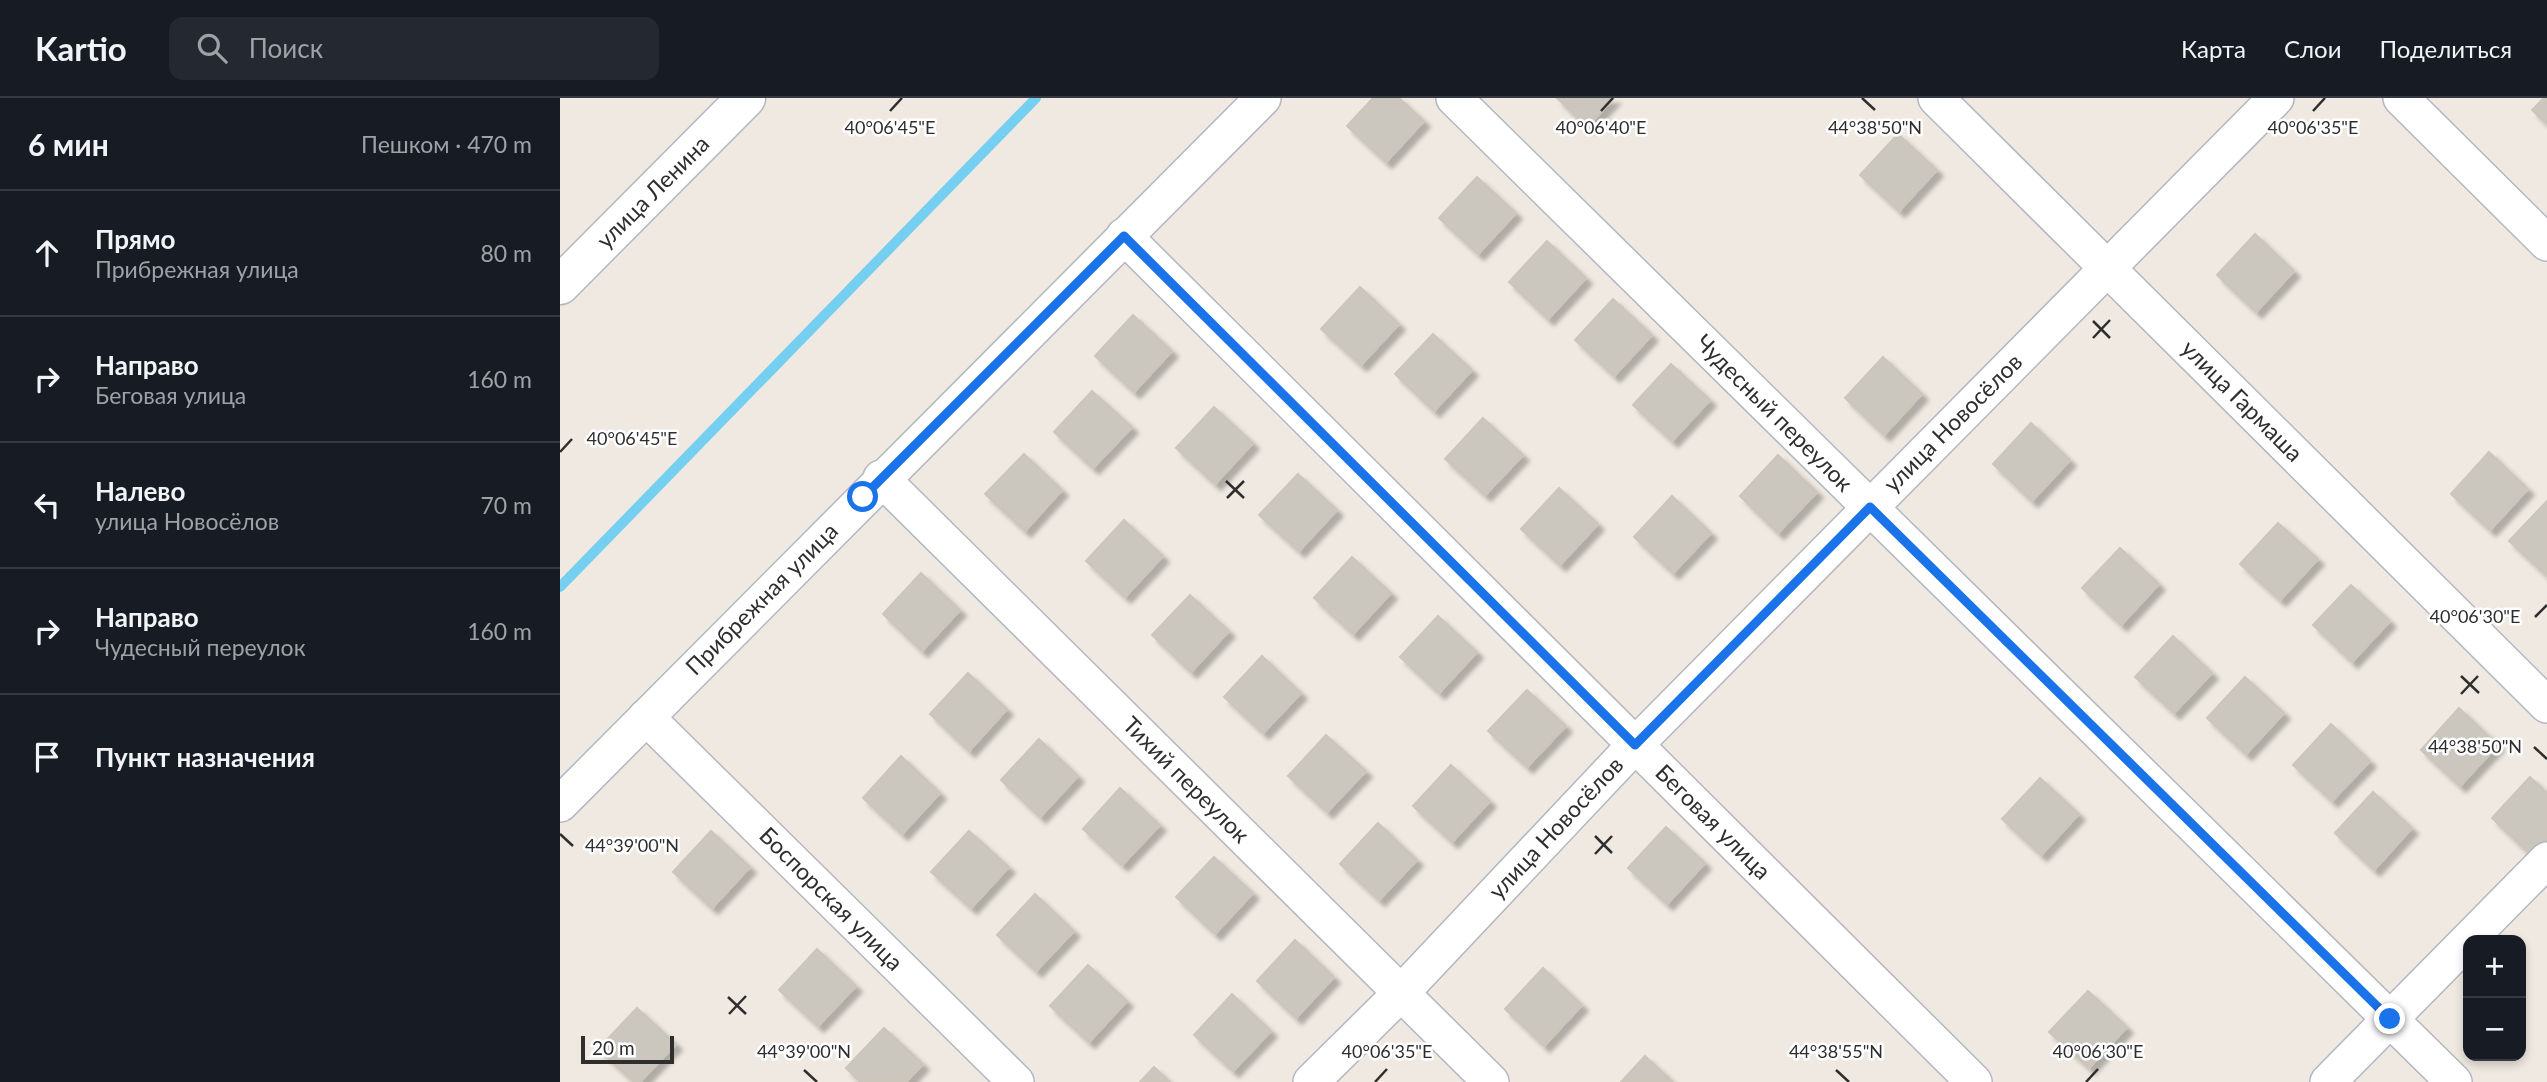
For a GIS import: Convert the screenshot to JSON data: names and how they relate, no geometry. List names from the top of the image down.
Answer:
{
  "streets": {
    "main road": ["улица Ленина"],
    "street": [
      "улица Гармаша",
      "Чудесный переулок",
      "улица Новосёлов",
      "Прибрежная улица",
      "Тихий переулок",
      "Беговая улица",
      "Боспорская улица"
    ]
  },
  "crossings": [
    ["улица Гармаша", "улица Новосёлов"],
    ["Чудесный переулок", "улица Новосёлов"],
    ["улица Новосёлов", "Тихий переулок"],
    ["улица Новосёлов", "Беговая улица"],
    ["Прибрежная улица", "Тихий переулок"],
    ["Прибрежная улица", "Беговая улица"],
    ["Прибрежная улица", "Боспорская улица"]
  ],
  "scale_bar": "20 m",
  "page": {
    "header": "Kartio",
    "search": "Поиск",
    "nav": ["Карта", "Слои", "Поделиться"],
    "heading": ["6 мин", "Пешком · 470 m"],
    "list": [
      ["Прямо", "Прибрежная улица", "80 m"],
      ["Направо", "Беговая улица", "160 m"],
      ["Налево", "улица Новосёлов", "70 m"],
      ["Направо", "Чудесный переулок", "160 m"],
      "Пункт назначения"
    ],
    "map_buttons": ["+", "−"],
    "scale": "20 m"
  },
  "coordinates": [
    "44°38'50\"N",
    "40°06'45\"E",
    "40°06'40\"E",
    "40°06'35\"E",
    "40°06'30\"E",
    "44°39'00\"N",
    "44°38'55\"N"
  ]
}
